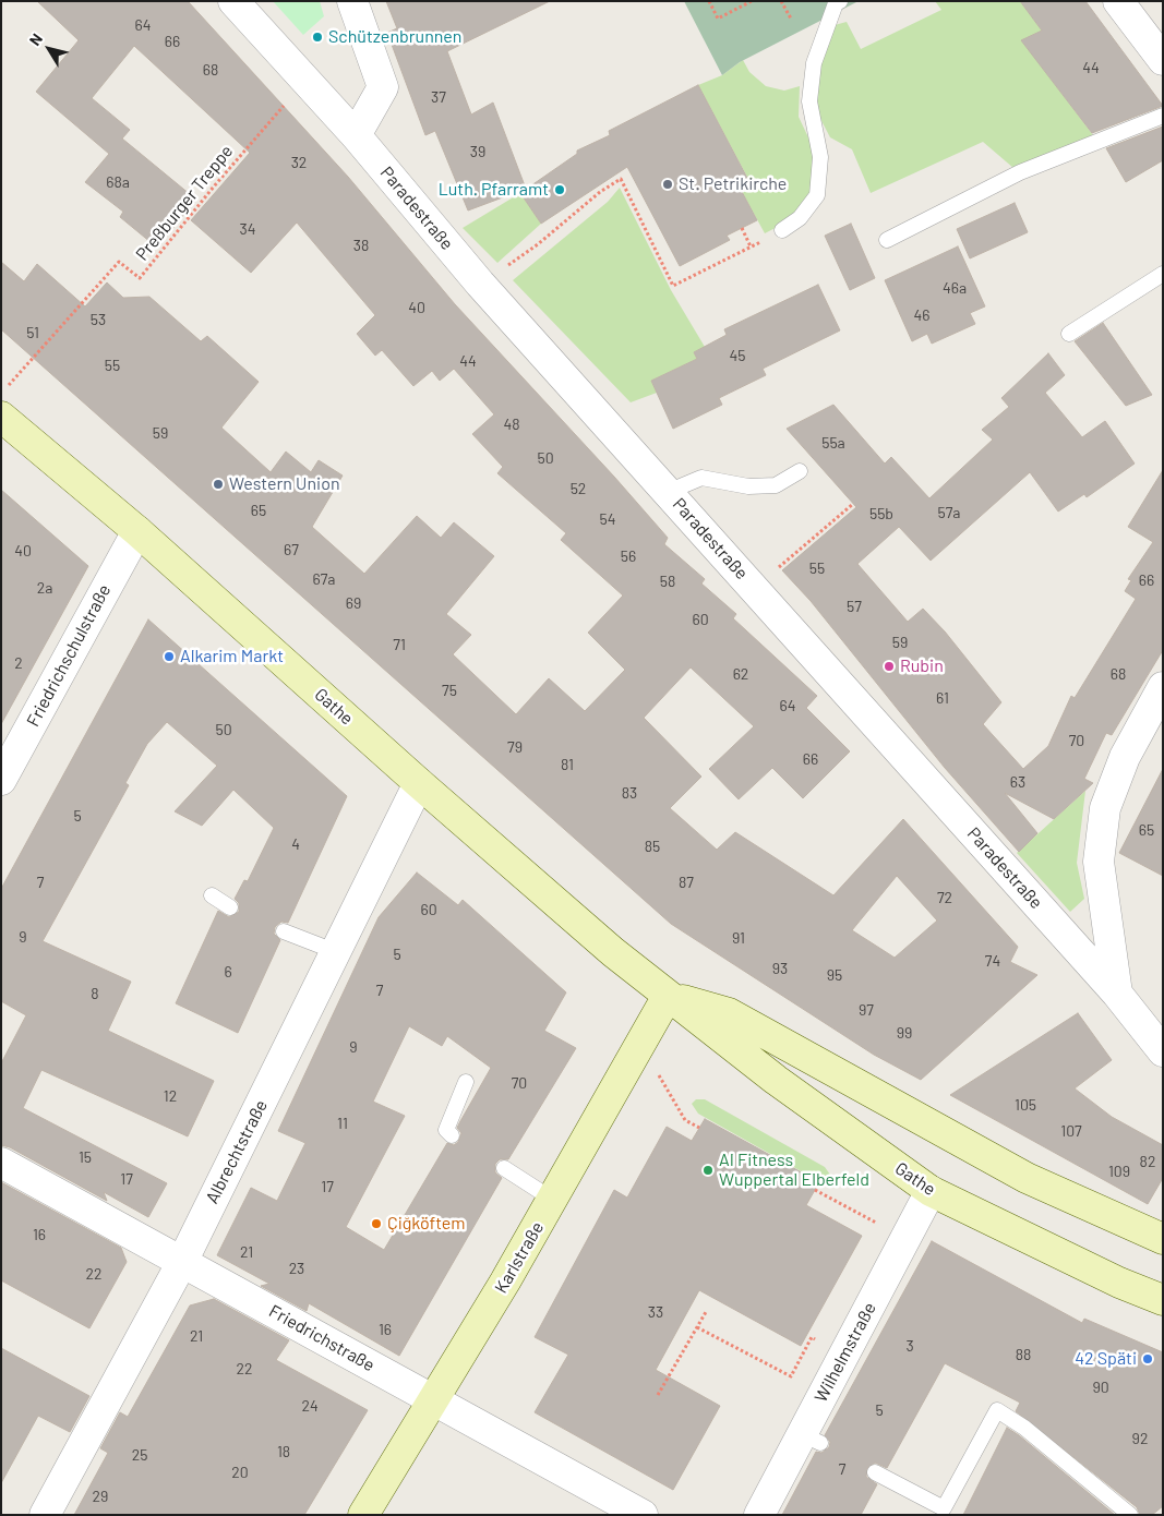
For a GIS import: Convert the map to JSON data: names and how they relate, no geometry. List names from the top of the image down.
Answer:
{
  "streets": {
    "main road": ["Gathe", "Karlstraße"],
    "street": [
      "Paradestraße",
      "Friedrichschulstraße",
      "Albrechtstraße",
      "Friedrichstraße",
      "Wilhelmstraße"
    ],
    "path": ["Preßburger Treppe"]
  },
  "crossings": [
    ["Friedrichschulstraße", "Gathe"],
    ["Gathe", "Albrechtstraße"],
    ["Gathe", "Karlstraße"],
    ["Gathe", "Wilhelmstraße"],
    ["Albrechtstraße", "Friedrichstraße"],
    ["Karlstraße", "Friedrichstraße"]
  ],
  "places": [
    "Schützenbrunnen",
    "St. Petrikirche",
    "Luth. Pfarramt",
    "Western Union",
    "Alkarim Markt",
    "Rubin",
    "AI Fitness Wuppertal Elberfeld",
    "Çiğköftem",
    "42 Späti"
  ],
  "house_numbers": [
    "64",
    "66",
    "44",
    "68",
    "37",
    "39",
    "32",
    "68a",
    "34",
    "38",
    "46a",
    "40",
    "46",
    "53",
    "51",
    "45",
    "44",
    "55",
    "48",
    "59",
    "55a",
    "50",
    "52",
    "65",
    "57a",
    "55b",
    "54",
    "67",
    "40",
    "56",
    "55",
    "67a",
    "66",
    "58",
    "2a",
    "69",
    "57",
    "60",
    "59",
    "71",
    "2",
    "62",
    "68",
    "75",
    "61",
    "64",
    "50",
    "70",
    "79",
    "66",
    "81",
    "63",
    "83",
    "5",
    "65",
    "4",
    "85",
    "7",
    "87",
    "72",
    "60",
    "9",
    "91",
    "5",
    "74",
    "93",
    "6",
    "95",
    "7",
    "8",
    "97",
    "99",
    "9",
    "70",
    "12",
    "105",
    "11",
    "107",
    "15",
    "82",
    "109",
    "17",
    "17",
    "16",
    "21",
    "23",
    "22",
    "33",
    "16",
    "21",
    "3",
    "88",
    "22",
    "90",
    "24",
    "5",
    "92",
    "18",
    "25",
    "7",
    "20",
    "29"
  ],
  "north": "top left"
}
